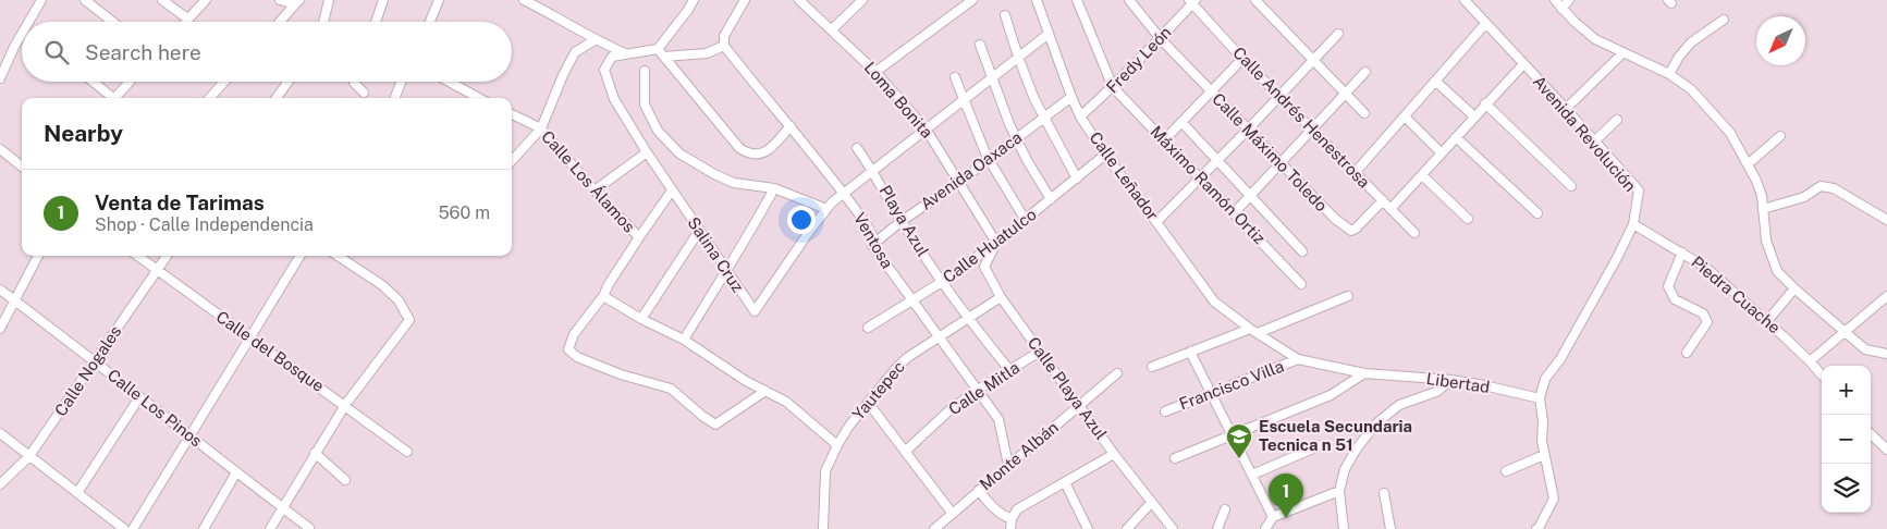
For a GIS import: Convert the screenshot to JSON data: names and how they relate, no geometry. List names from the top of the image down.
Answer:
{
  "streets": {
    "street": [
      "Fredy León",
      "Loma Bonita",
      "Calle Andrés Henestrosa",
      "Avenida Revolución",
      "Calle Máximo Toledo",
      "Avenida Oaxaca",
      "Calle Leñador",
      "Calle Los Álamos",
      "Máximo Ramón Ortiz",
      "Playa Azul",
      "Ventosa",
      "Calle Huatulco",
      "Salina Cruz",
      "Piedra Cuache",
      "Calle del Bosque",
      "Calle Nogales",
      "Libertad",
      "Francisco Villa",
      "Calle Mitla",
      "Calle Playa Azul",
      "Yautepec",
      "Calle Los Pinos",
      "Monte Albán"
    ]
  },
  "crossings": [
    ["Fredy León", "Calle Andrés Henestrosa"],
    ["Fredy León", "Calle Máximo Toledo"],
    ["Fredy León", "Calle Leñador"],
    ["Fredy León", "Máximo Ramón Ortiz"],
    ["Loma Bonita", "Avenida Oaxaca"],
    ["Loma Bonita", "Calle Huatulco"],
    ["Loma Bonita", "Calle Playa Azul"],
    ["Calle Andrés Henestrosa", "Calle Máximo Toledo"],
    ["Avenida Revolución", "Piedra Cuache"],
    ["Avenida Revolución", "Libertad"],
    ["Avenida Oaxaca", "Calle Leñador"],
    ["Avenida Oaxaca", "Playa Azul"],
    ["Avenida Oaxaca", "Ventosa"],
    ["Calle Leñador", "Calle Huatulco"],
    ["Calle Leñador", "Libertad"],
    ["Playa Azul", "Calle Huatulco"],
    ["Playa Azul", "Salina Cruz"],
    ["Playa Azul", "Calle Mitla"],
    ["Playa Azul", "Yautepec"],
    ["Ventosa", "Calle Huatulco"],
    ["Ventosa", "Salina Cruz"],
    ["Ventosa", "Calle Mitla"],
    ["Ventosa", "Yautepec"],
    ["Ventosa", "Monte Albán"],
    ["Calle Huatulco", "Calle Playa Azul"],
    ["Calle del Bosque", "Calle Nogales"],
    ["Calle Nogales", "Calle Los Pinos"],
    ["Libertad", "Francisco Villa"],
    ["Calle Mitla", "Calle Playa Azul"],
    ["Calle Playa Azul", "Yautepec"],
    ["Calle Playa Azul", "Monte Albán"]
  ],
  "places": {
    "school or university": ["Escuela Secundaria Tecnica n 51"]
  },
  "north": "bottom left",
  "page": {
    "search": "Search here",
    "heading": "Nearby",
    "list": [
      {
        "mark": "1",
        "name": "Venta de Tarimas",
        "note": "Shop · Calle Independencia",
        "value": "560 m"
      }
    ],
    "map_buttons": ["+", "−"],
    "pins": "1"
  }
}
